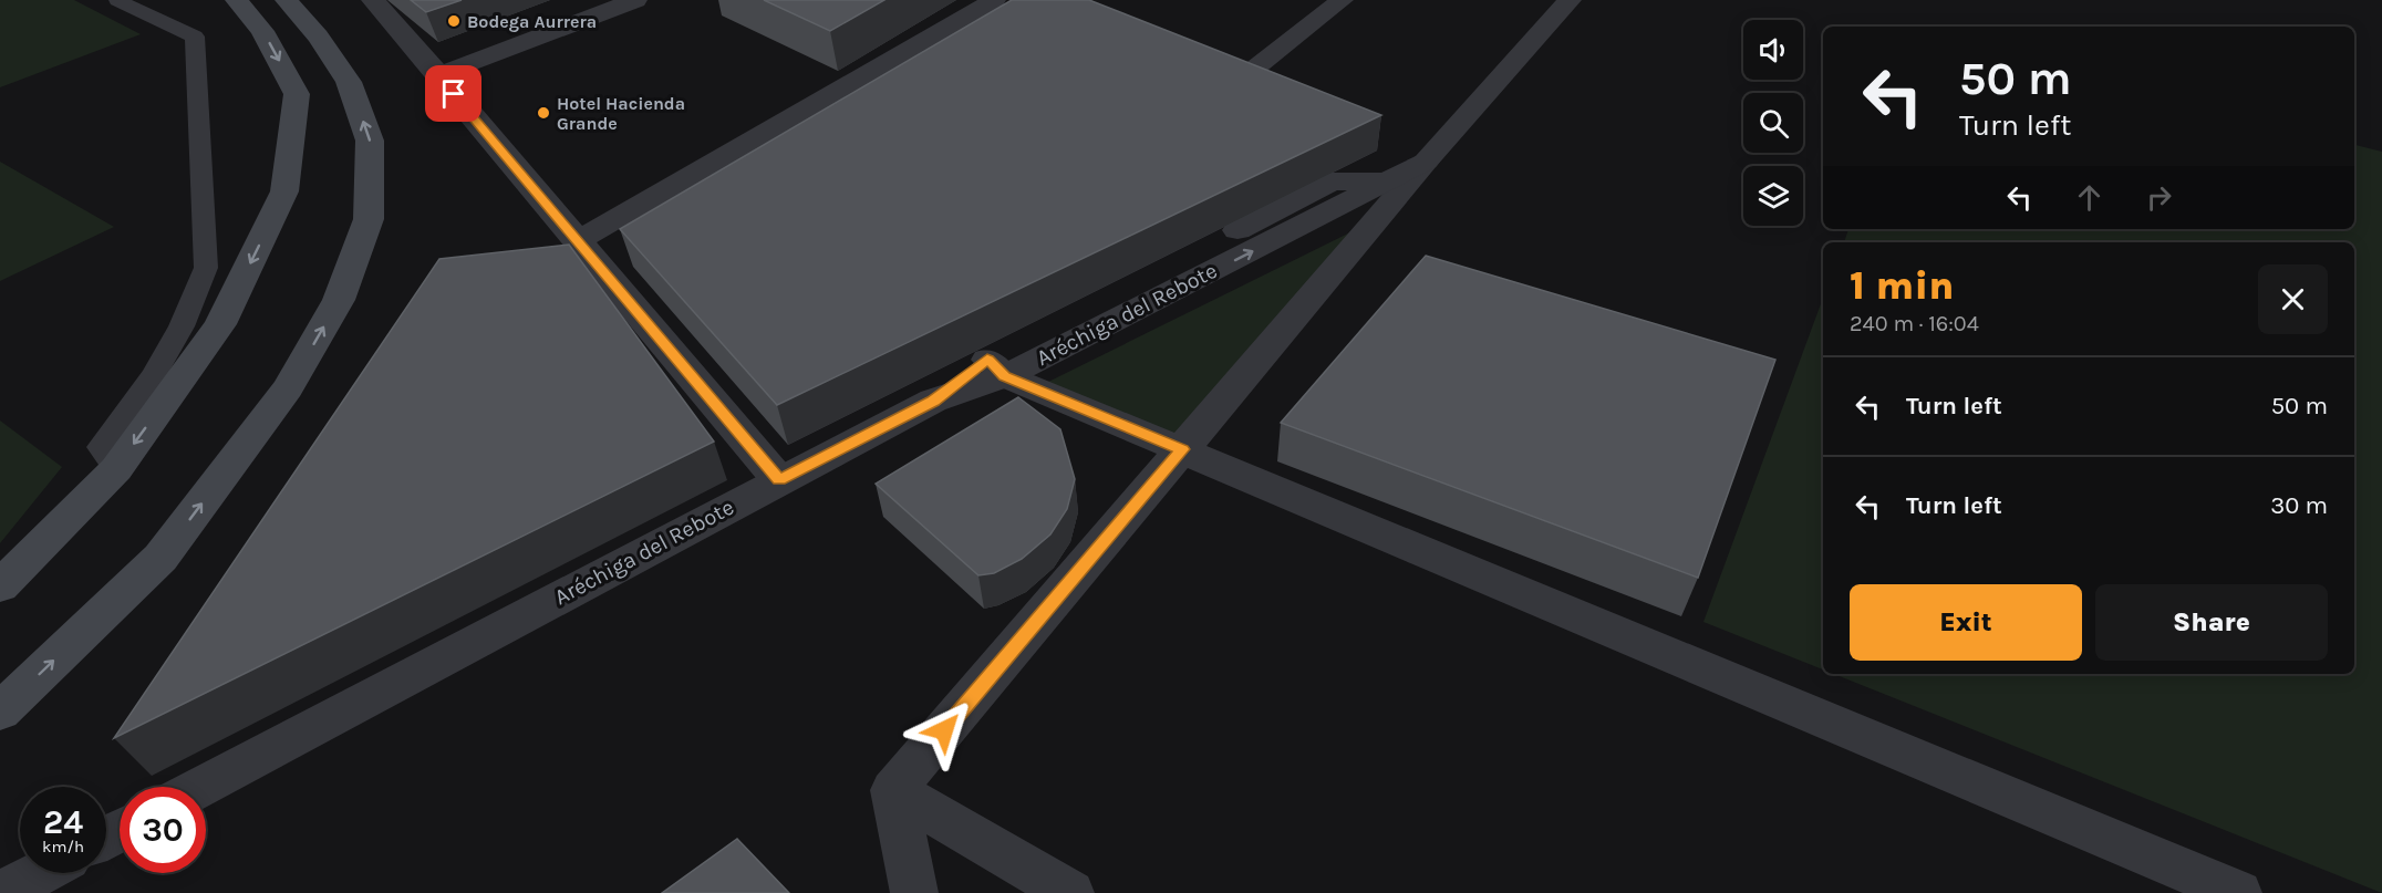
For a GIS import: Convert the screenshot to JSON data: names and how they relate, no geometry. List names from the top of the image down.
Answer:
{
  "streets": {
    "street": ["Aréchiga del Rebote"]
  },
  "places": ["Bodega Aurrera", "Hotel Hacienda Grande"],
  "page": {
    "turn": ["50 m", "Turn left"],
    "heading": ["1 min", "240 m · 16:04"],
    "list": [
      {
        "name": "Turn left",
        "value": "50 m"
      },
      {
        "name": "Turn left",
        "value": "30 m"
      }
    ],
    "buttons": ["Exit", "Share"],
    "speed": "24 km/h",
    "limit": "30"
  }
}
